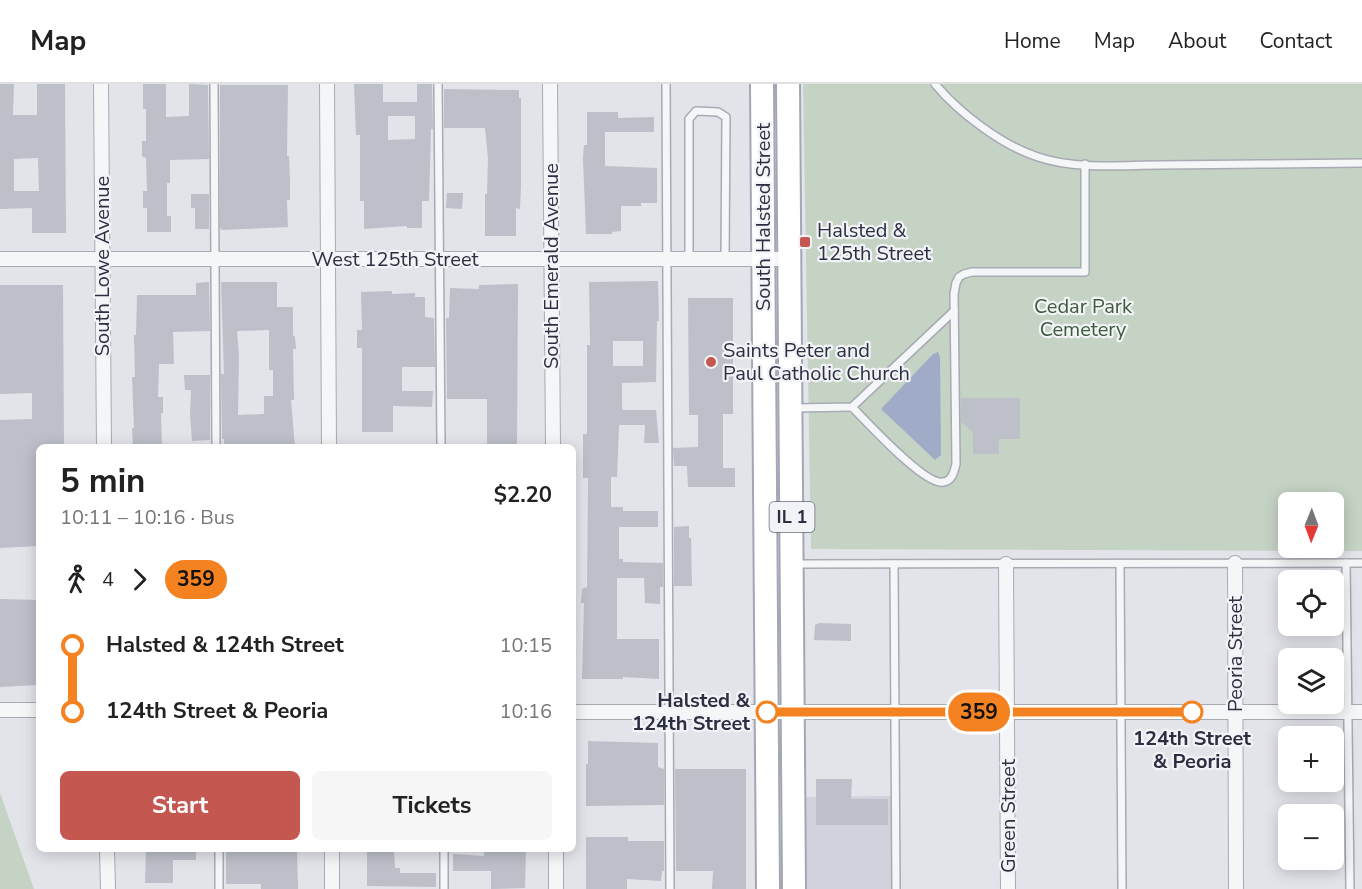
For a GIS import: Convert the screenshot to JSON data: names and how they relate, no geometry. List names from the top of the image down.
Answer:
{
  "streets": {
    "main road": ["South Halsted Street", "IL 1"],
    "street": [
      "West 125th Street",
      "South Lowe Avenue",
      "South Emerald Avenue",
      "Peoria Street",
      "Green Street"
    ]
  },
  "crossings": [
    ["South Halsted Street", "West 125th Street"],
    ["West 125th Street", "South Lowe Avenue"],
    ["West 125th Street", "South Emerald Avenue"]
  ],
  "parks": ["Cedar Park Cemetery"],
  "places": {
    "transit": ["Halsted & 125th Street"],
    "other": ["Saints Peter and Paul Catholic Church", "Halsted & 124th Street", "124th Street & Peoria"]
  },
  "lines": ["bus line 359"],
  "north": "bottom",
  "page": {
    "header": "Map",
    "nav": [
      "Home",
      "Map",
      "About",
      "Contact"
    ],
    "on_map": "359",
    "heading": ["5 min", "10:11 – 10:16 · Bus", "$2.20"],
    "map_buttons": ["+", "−"],
    "legs": ["4", "359"],
    "list": [
      {
        "name": "Halsted & 124th Street",
        "value": "10:15"
      },
      {
        "name": "124th Street & Peoria",
        "value": "10:16"
      }
    ],
    "buttons": ["Start", "Tickets"]
  }
}
